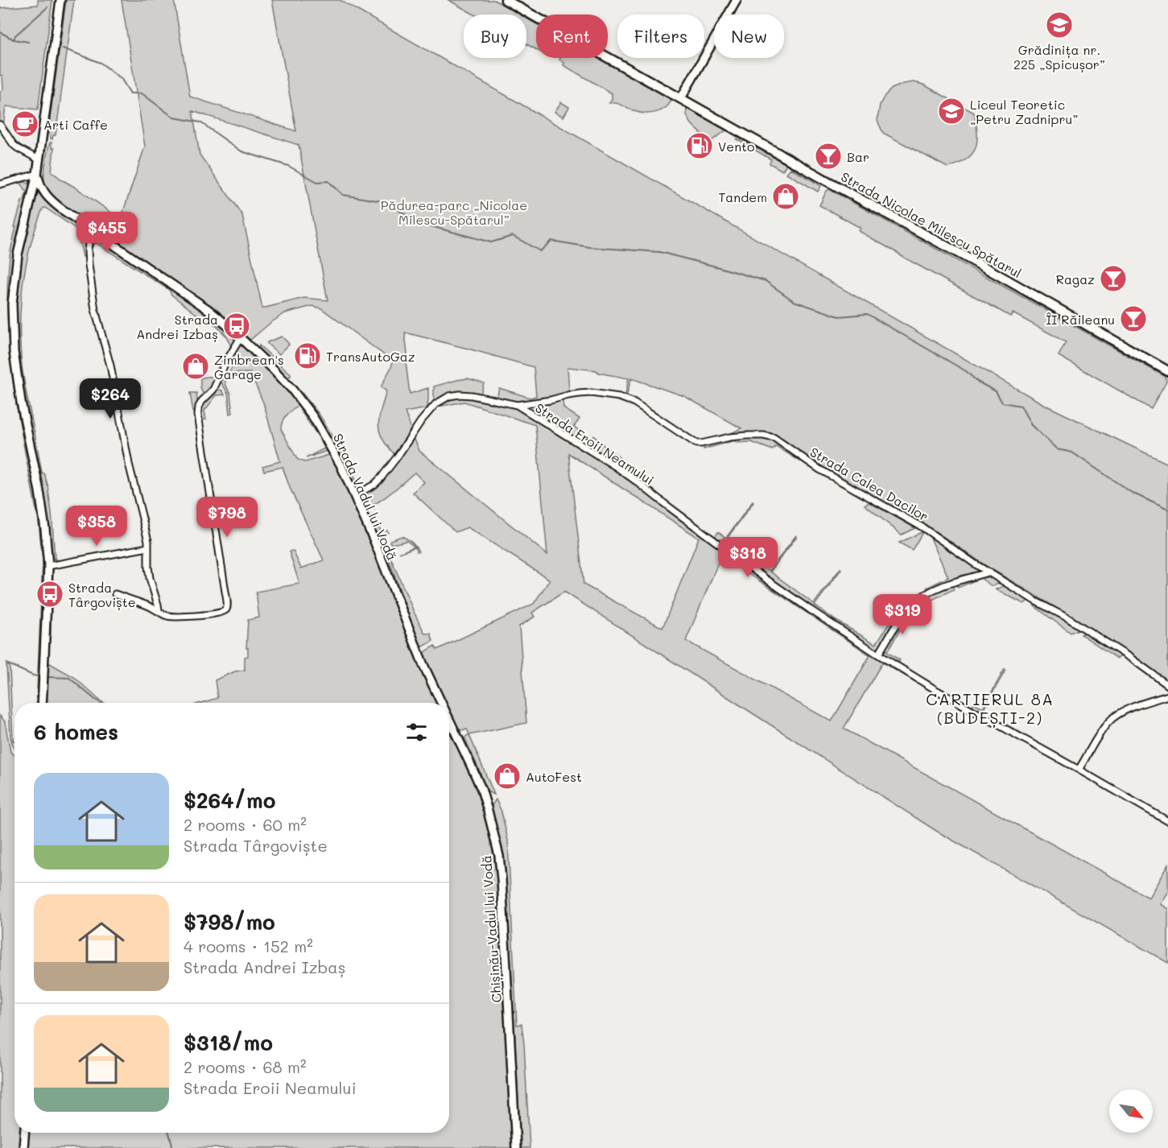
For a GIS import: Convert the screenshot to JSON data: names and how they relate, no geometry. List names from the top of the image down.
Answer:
{
  "streets": {
    "main road": ["Strada Nicolae Milescu Spătarul", "Strada Vadul lui Vodă", "Chișinău-Vadul lui Vodă"],
    "street": ["Strada Eroii Neamului", "Strada Calea Dacilor"]
  },
  "crossings": [
    ["Strada Eroii Neamului", "Strada Calea Dacilor"],
    ["Strada Eroii Neamului", "Strada Vadul lui Vodă"],
    ["Strada Vadul lui Vodă", "Chișinău-Vadul lui Vodă"]
  ],
  "districts": ["CARTIERUL 8A (BUDEȘTI-2)"],
  "parks": ["Pădurea-parc „Nicolae Milescu-Spătarul”"],
  "places": {
    "school or university": ["Grădinița nr. 225 „Spicușor”", "Liceul Teoretic „Petru Zadnipru”"],
    "cafe": ["Arti Caffe"],
    "fuel station": ["Vento", "TransAutoGaz"],
    "bar": ["Bar", "Ragaz", "ÎI Răileanu"],
    "shop": ["Tandem", "Zimbrean's Garage", "AutoFest"],
    "bus stop": ["Strada Andrei Izbaș", "Strada Târgoviște"]
  },
  "north": "bottom right",
  "page": {
    "chip": [
      "Buy",
      "Rent",
      "Filters",
      "New"
    ],
    "price": [
      "$455",
      "$264",
      "$798",
      "$358",
      "$318",
      "$319"
    ],
    "heading": "6 homes",
    "list": [
      {
        "name": "$264/mo",
        "note": "2 rooms · 60 m² · Strada Târgoviște"
      },
      {
        "name": "$798/mo",
        "note": "4 rooms · 152 m² · Strada Andrei Izbaș"
      },
      {
        "name": "$318/mo",
        "note": "2 rooms · 68 m² · Strada Eroii Neamului"
      }
    ]
  }
}
